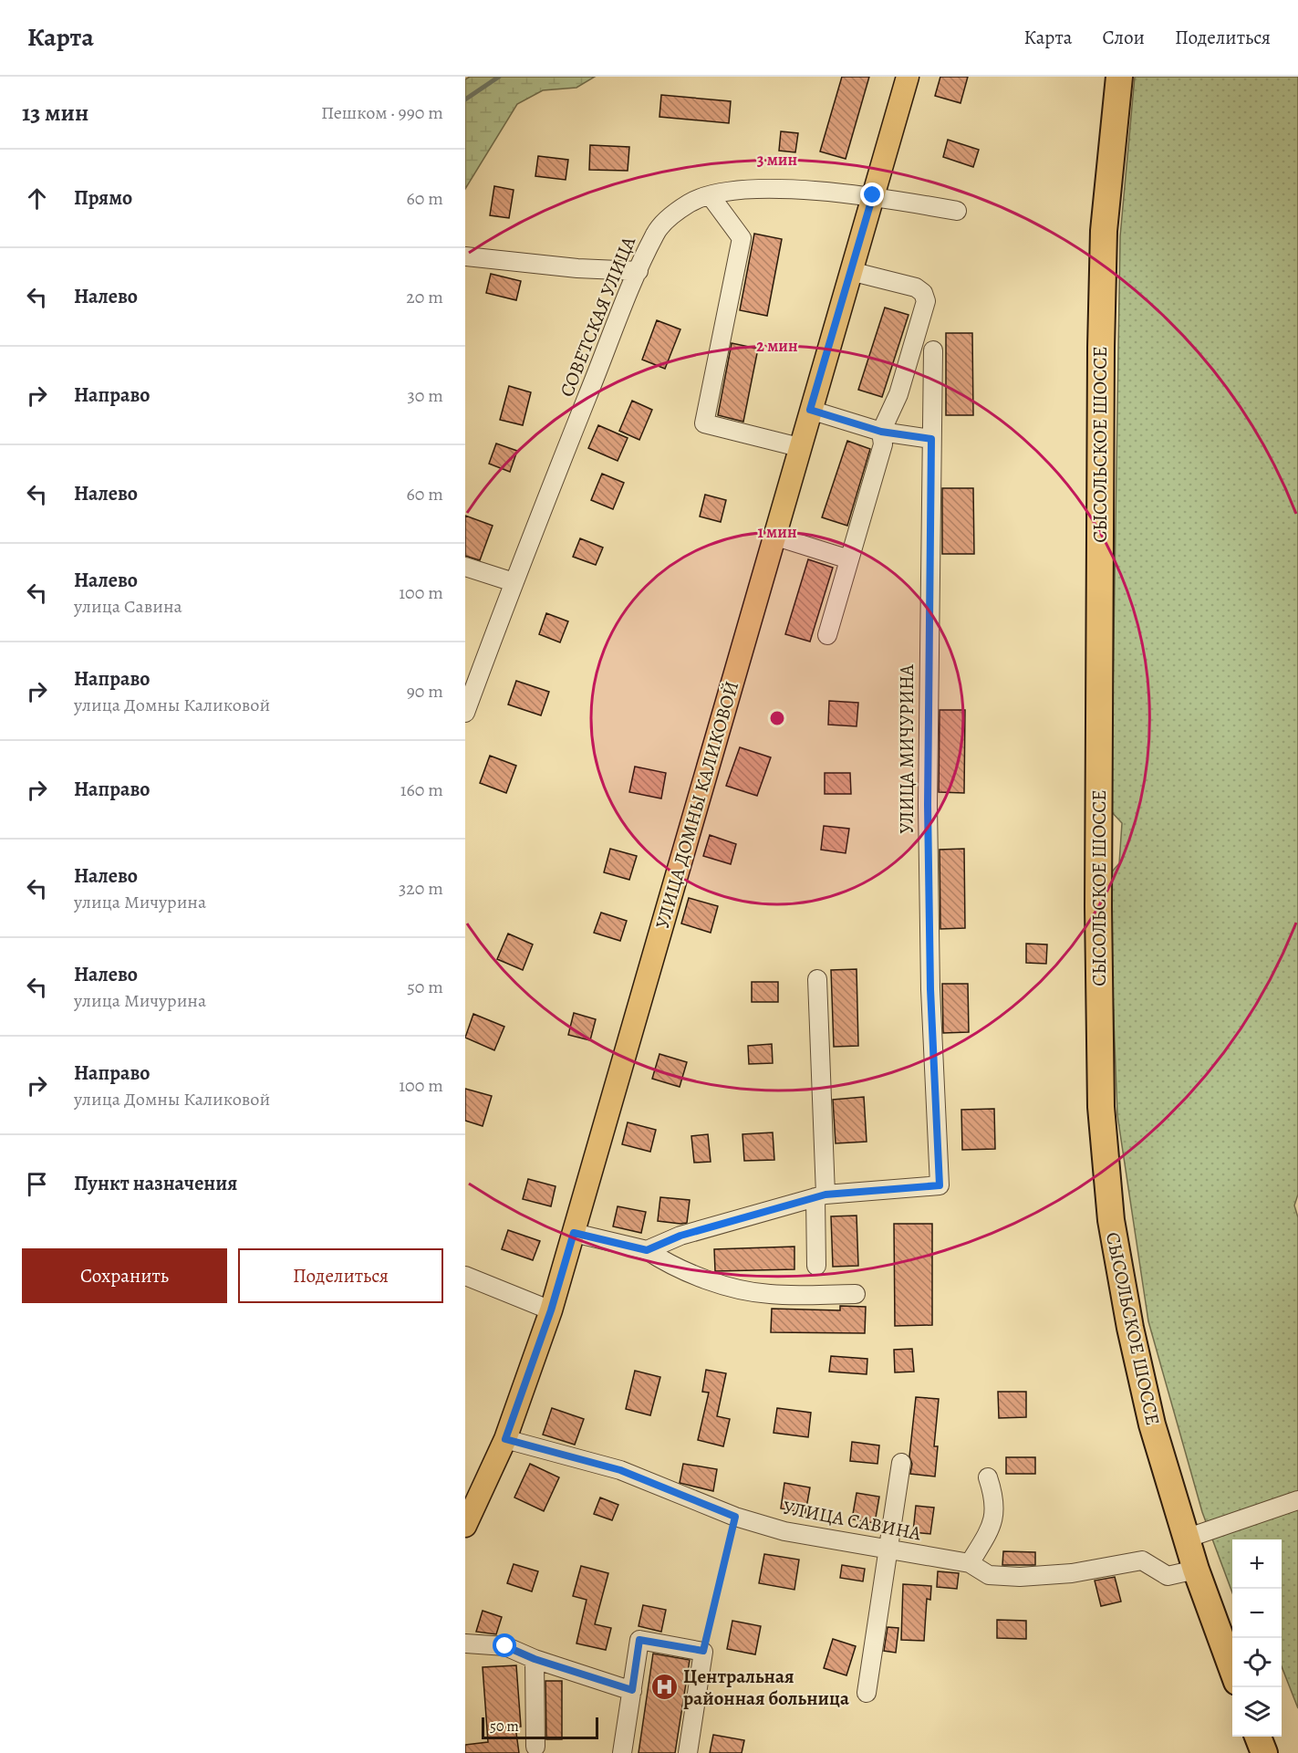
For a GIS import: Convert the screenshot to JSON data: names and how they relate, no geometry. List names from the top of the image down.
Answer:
{
  "streets": {
    "highway": ["СЫСОЛЬСКОЕ ШОССЕ"],
    "main road": ["УЛИЦА ДОМНЫ КАЛИКОВОЙ"],
    "street": ["СОВЕТСКАЯ УЛИЦА", "УЛИЦА МИЧУРИНА", "УЛИЦА САВИНА"]
  },
  "crossings": [
    ["СОВЕТСКАЯ УЛИЦА", "УЛИЦА ДОМНЫ КАЛИКОВОЙ"],
    ["СЫСОЛЬСКОЕ ШОССЕ", "УЛИЦА САВИНА"],
    ["УЛИЦА ДОМНЫ КАЛИКОВОЙ", "УЛИЦА САВИНА"]
  ],
  "places": {
    "hospital": ["Центральная районная больница"]
  },
  "scale_bar": "50 m",
  "page": {
    "header": "Карта",
    "nav": ["Карта", "Слои", "Поделиться"],
    "heading": ["13 мин", "Пешком · 990 m"],
    "list": [
      ["Прямо", "60 m"],
      ["Налево", "20 m"],
      ["Направо", "30 m"],
      ["Налево", "60 m"],
      ["Налево", "улица Савина", "100 m"],
      ["Направо", "улица Домны Каликовой", "90 m"],
      ["Направо", "160 m"],
      ["Налево", "улица Мичурина", "320 m"],
      ["Налево", "улица Мичурина", "50 m"],
      ["Направо", "улица Домны Каликовой", "100 m"],
      "Пункт назначения"
    ],
    "buttons": ["Сохранить", "Поделиться"],
    "map_buttons": ["+", "−"],
    "scale": "50 m"
  },
  "rings": ["3 мин", "2 мин", "1 мин"]
}
